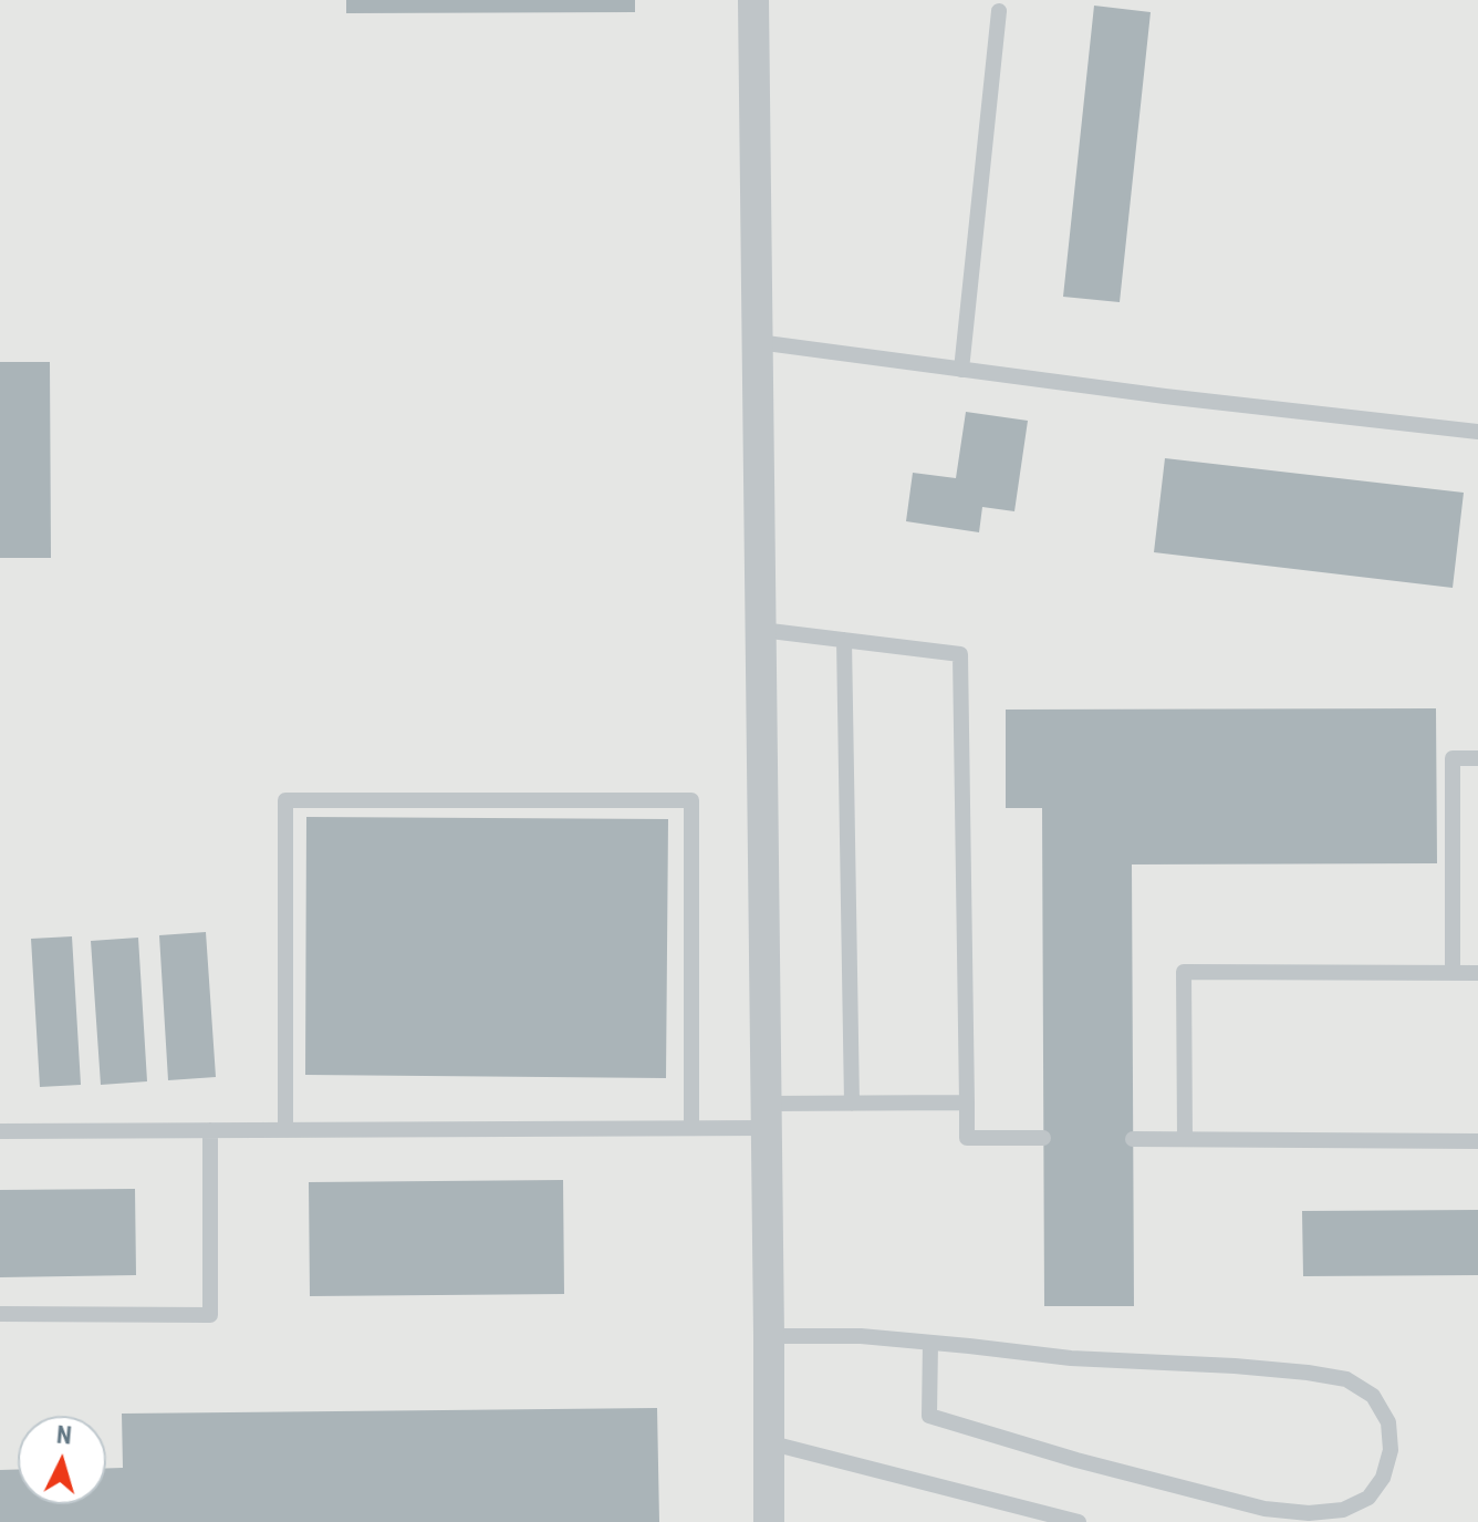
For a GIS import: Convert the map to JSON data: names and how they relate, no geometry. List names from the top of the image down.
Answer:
{
  "north": "top"
}
